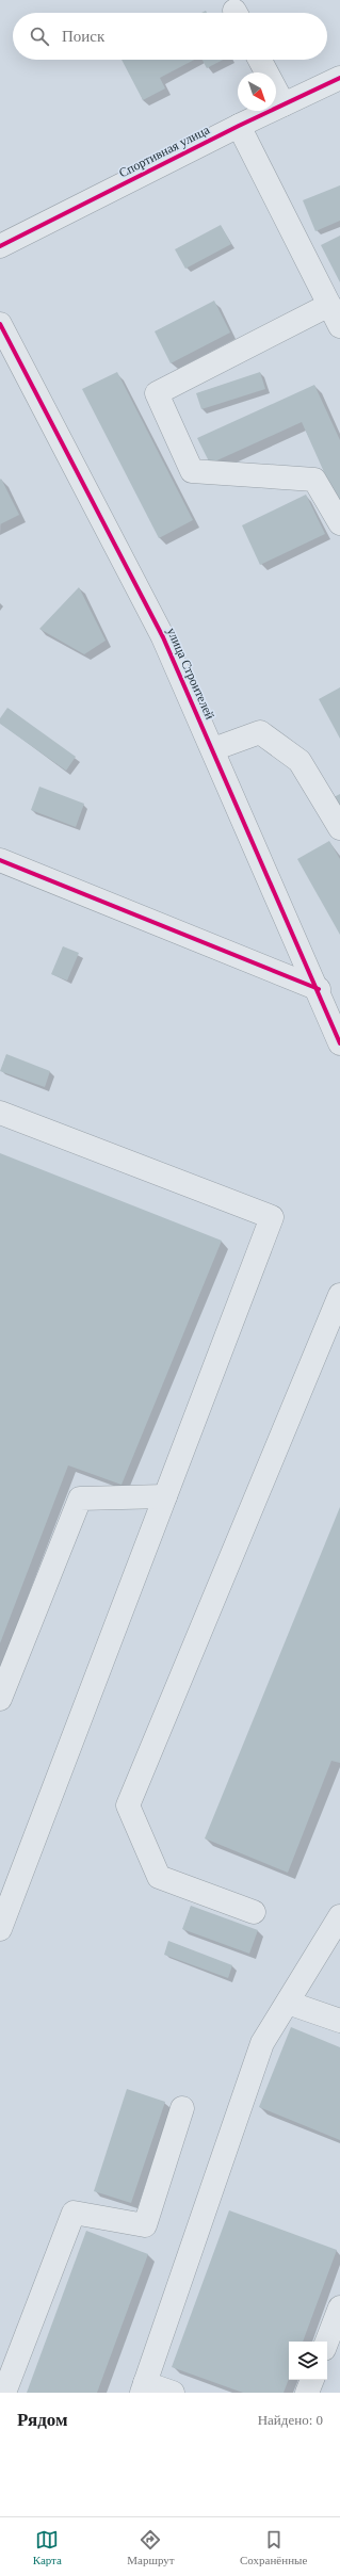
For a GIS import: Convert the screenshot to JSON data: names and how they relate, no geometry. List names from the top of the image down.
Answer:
{
  "streets": {
    "street": ["Спортивная улица", "улица Строителей"]
  },
  "north": "bottom right",
  "page": {
    "search": "Поиск",
    "heading": ["Рядом", "Найдено: 0"],
    "nav": ["Карта", "Маршрут", "Сохранённые"]
  }
}
